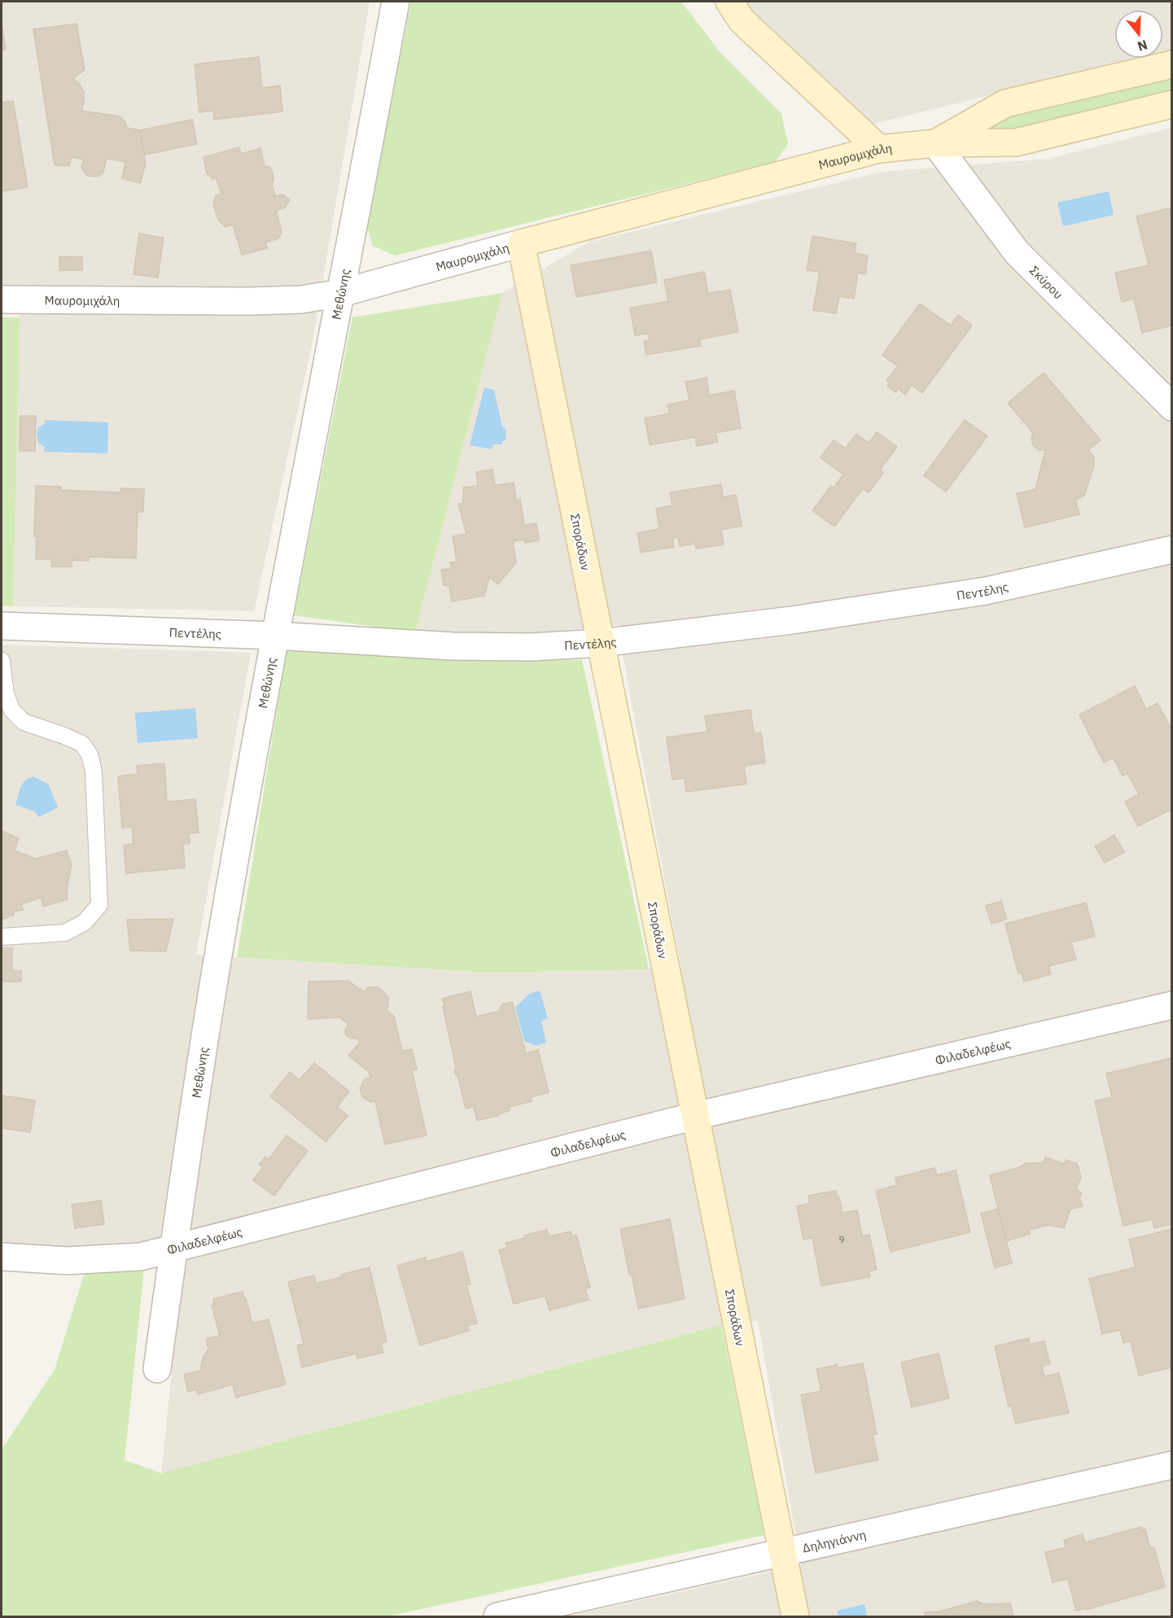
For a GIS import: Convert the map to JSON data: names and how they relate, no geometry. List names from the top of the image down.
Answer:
{
  "streets": {
    "street": [
      "Μαυρομιχάλη",
      "Σκύρου",
      "Μεθώνης",
      "Σποράδων",
      "Πεντέλης",
      "Φιλαδελφέως",
      "Δηληγιάννη"
    ]
  },
  "crossings": [
    ["Μαυρομιχάλη", "Σκύρου"],
    ["Μαυρομιχάλη", "Μεθώνης"],
    ["Μαυρομιχάλη", "Σποράδων"],
    ["Μεθώνης", "Πεντέλης"],
    ["Μεθώνης", "Φιλαδελφέως"],
    ["Σποράδων", "Πεντέλης"],
    ["Σποράδων", "Φιλαδελφέως"],
    ["Σποράδων", "Δηληγιάννη"]
  ],
  "house_numbers": ["9"],
  "north": "bottom"
}
